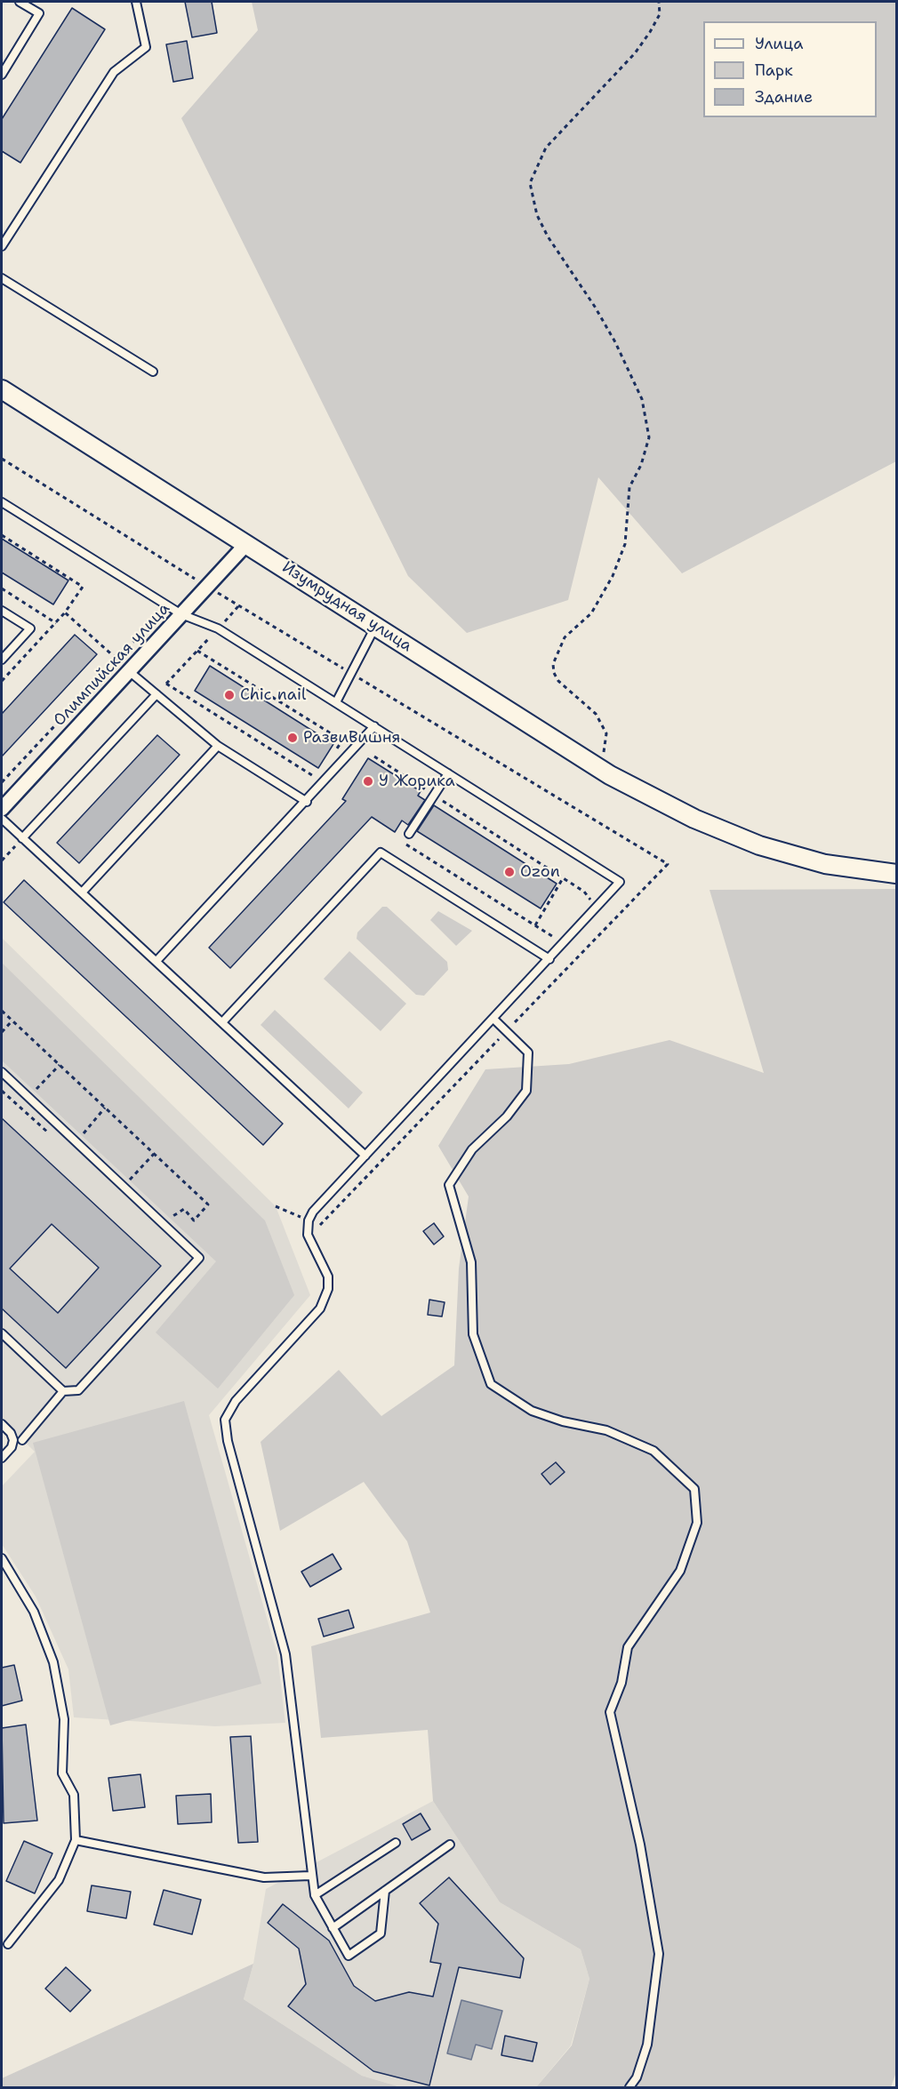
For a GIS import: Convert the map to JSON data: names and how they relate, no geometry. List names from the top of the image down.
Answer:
{
  "streets": {
    "street": ["Изумрудная улица", "Олимпийская улица"]
  },
  "crossings": [
    ["Изумрудная улица", "Олимпийская улица"]
  ],
  "places": [
    "Chic nail",
    "РазвиВишня",
    "У Жорика",
    "Ozon"
  ],
  "legend": ["Улица", "Парк", "Здание"]
}
